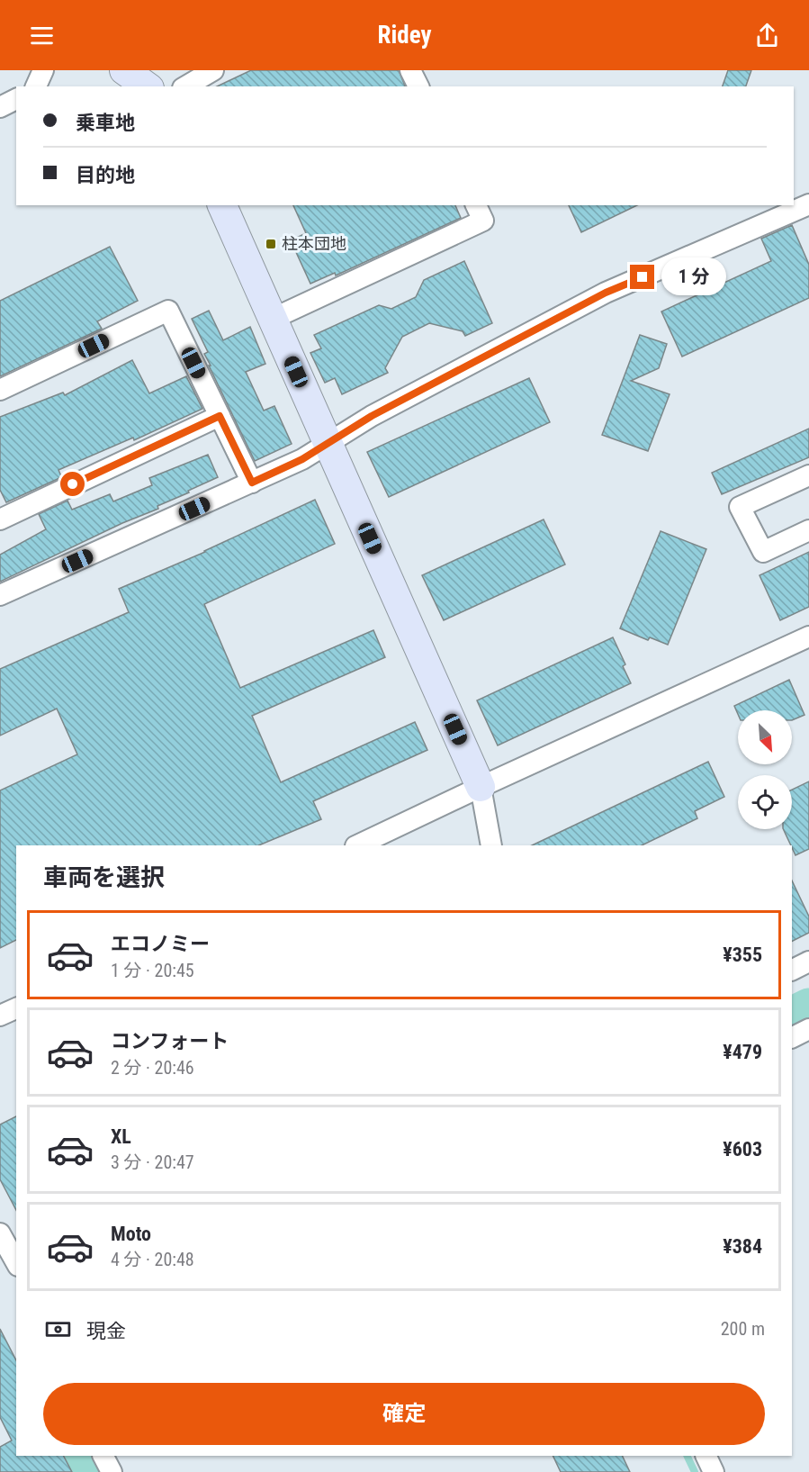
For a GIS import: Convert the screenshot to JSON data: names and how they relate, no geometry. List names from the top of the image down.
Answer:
{
  "places": {
    "transit": ["柱本団地"]
  },
  "north": "bottom right",
  "page": {
    "header": "Ridey",
    "banner": ["乗車地", "目的地"],
    "bubble": "1 分",
    "heading": "車両を選択",
    "list": [
      {
        "name": "エコノミー",
        "note": "1 分 · 20:45",
        "value": "¥355"
      },
      {
        "name": "コンフォート",
        "note": "2 分 · 20:46",
        "value": "¥479"
      },
      {
        "name": "XL",
        "note": "3 分 · 20:47",
        "value": "¥603"
      },
      {
        "name": "Moto",
        "note": "4 分 · 20:48",
        "value": "¥384"
      }
    ],
    "pay": ["現金", "200 m"],
    "buttons": "確定"
  }
}
